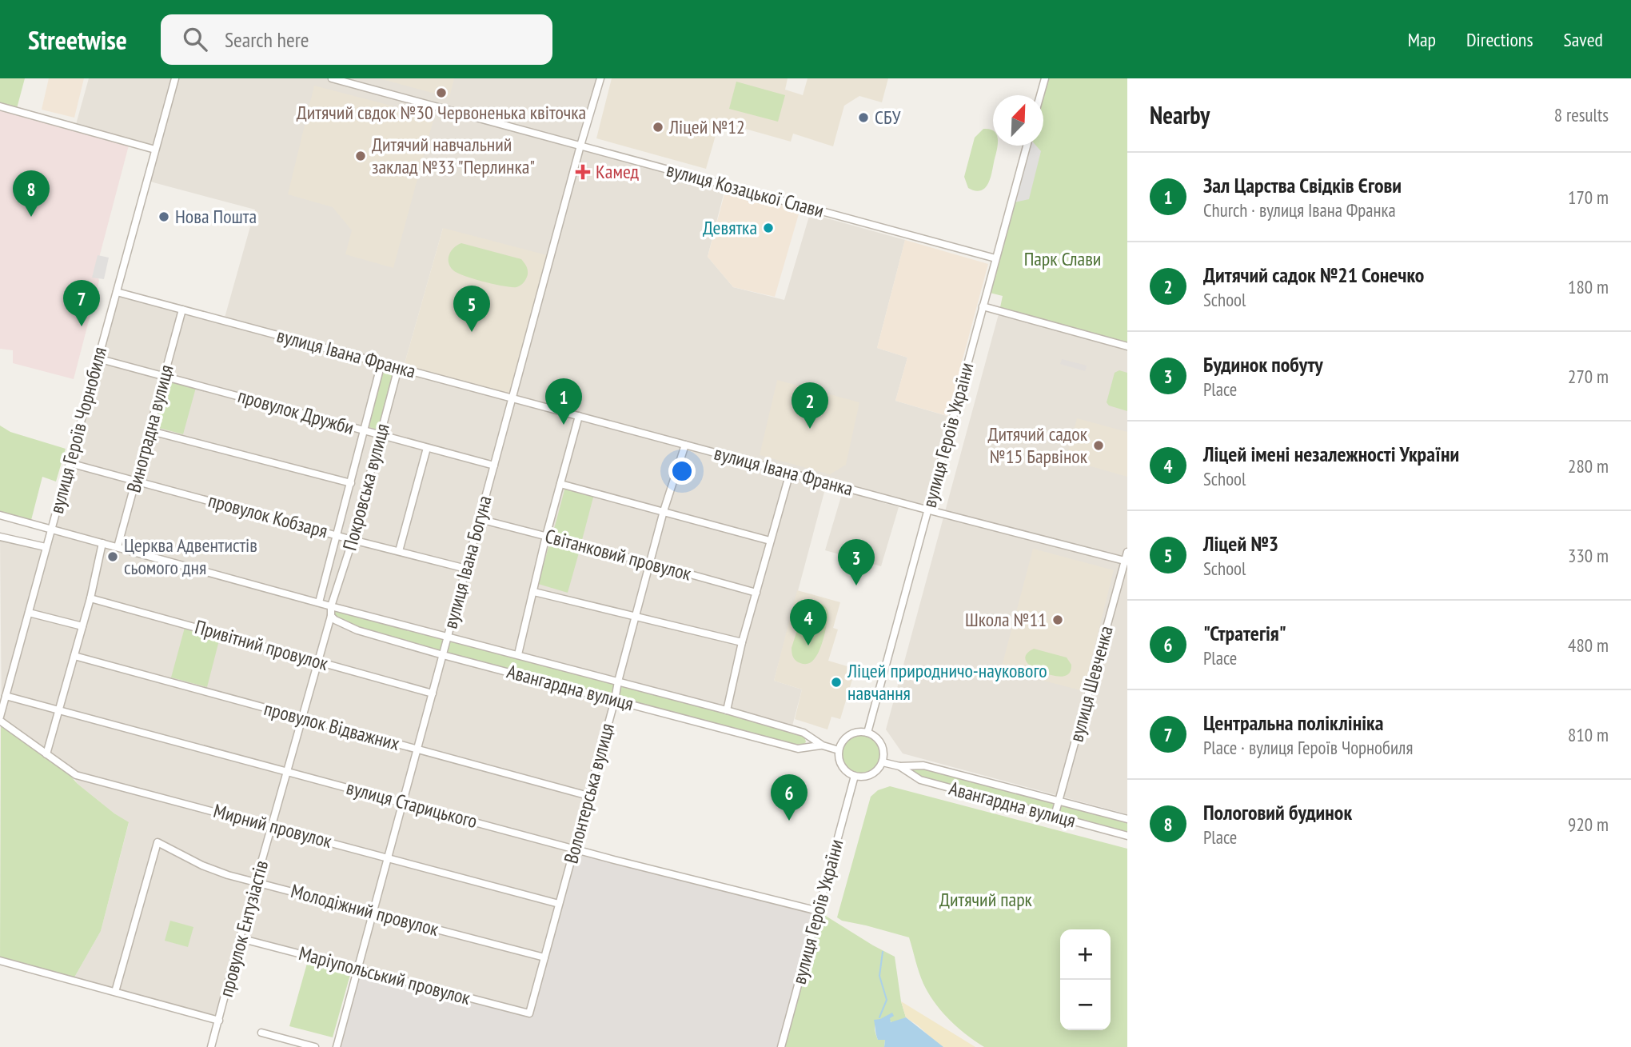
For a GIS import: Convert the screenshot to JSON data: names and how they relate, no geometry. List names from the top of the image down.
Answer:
{
  "streets": {
    "street": [
      "вулиця Козацької Слави",
      "вулиця Івана Франка",
      "провулок Дружби",
      "Виноградна вулиця",
      "вулиця Героїв Чорнобиля",
      "вулиця Героїв України",
      "Покровська вулиця",
      "провулок Кобзаря",
      "Світанковий провулок",
      "вулиця Івана Богуна",
      "Привітний провулок",
      "вулиця Шевченка",
      "Авангардна вулиця",
      "провулок Відважних",
      "Волонтерська вулиця",
      "вулиця Старицького",
      "Мирний провулок",
      "Молодіжний провулок",
      "провулок Ентузіастів",
      "Маріупольський провулок"
    ]
  },
  "crossings": [
    ["вулиця Козацької Слави", "вулиця Героїв України"],
    ["вулиця Козацької Слави", "вулиця Івана Богуна"],
    ["вулиця Івана Франка", "Виноградна вулиця"],
    ["вулиця Івана Франка", "вулиця Героїв Чорнобиля"],
    ["вулиця Івана Франка", "вулиця Героїв України"],
    ["вулиця Івана Франка", "Покровська вулиця"],
    ["вулиця Івана Франка", "вулиця Івана Богуна"],
    ["вулиця Івана Франка", "вулиця Шевченка"],
    ["вулиця Івана Франка", "Волонтерська вулиця"],
    ["провулок Дружби", "Виноградна вулиця"],
    ["провулок Дружби", "вулиця Героїв Чорнобиля"],
    ["провулок Дружби", "Покровська вулиця"],
    ["провулок Дружби", "вулиця Івана Богуна"],
    ["Виноградна вулиця", "провулок Кобзаря"],
    ["Виноградна вулиця", "Авангардна вулиця"],
    ["вулиця Героїв Чорнобиля", "провулок Кобзаря"],
    ["вулиця Героїв Чорнобиля", "Авангардна вулиця"],
    ["вулиця Героїв Чорнобиля", "вулиця Старицького"],
    ["вулиця Героїв Чорнобиля", "Мирний провулок"],
    ["вулиця Героїв України", "Авангардна вулиця"],
    ["вулиця Героїв України", "вулиця Старицького"],
    ["Покровська вулиця", "провулок Кобзаря"],
    ["Покровська вулиця", "Авангардна вулиця"],
    ["провулок Кобзаря", "вулиця Івана Богуна"],
    ["Світанковий провулок", "вулиця Івана Богуна"],
    ["Світанковий провулок", "Волонтерська вулиця"],
    ["вулиця Івана Богуна", "Привітний провулок"],
    ["вулиця Івана Богуна", "Авангардна вулиця"],
    ["вулиця Івана Богуна", "провулок Відважних"],
    ["вулиця Івана Богуна", "вулиця Старицького"],
    ["вулиця Івана Богуна", "Мирний провулок"],
    ["вулиця Івана Богуна", "Молодіжний провулок"],
    ["вулиця Івана Богуна", "Маріупольський провулок"],
    ["Привітний провулок", "провулок Ентузіастів"],
    ["вулиця Шевченка", "Авангардна вулиця"],
    ["Авангардна вулиця", "Волонтерська вулиця"],
    ["Авангардна вулиця", "провулок Ентузіастів"],
    ["провулок Відважних", "Волонтерська вулиця"],
    ["провулок Відважних", "провулок Ентузіастів"],
    ["Волонтерська вулиця", "вулиця Старицького"],
    ["Волонтерська вулиця", "Мирний провулок"],
    ["Волонтерська вулиця", "Молодіжний провулок"],
    ["Волонтерська вулиця", "Маріупольський провулок"],
    ["вулиця Старицького", "провулок Ентузіастів"],
    ["Мирний провулок", "провулок Ентузіастів"],
    ["Молодіжний провулок", "провулок Ентузіастів"],
    ["провулок Ентузіастів", "Маріупольський провулок"]
  ],
  "parks": ["Парк Слави", "Дитячий парк"],
  "places": {
    "other": [
      "Дитячий свдок №30 Червоненька квіточка",
      "СБУ",
      "Ліцей №12",
      "Дитячий навчальний заклад №33 \"Перлинка\"",
      "Нова Пошта",
      "Девятка",
      "Дитячий садок №15 Барвінок",
      "Церква Адвентистів сьомого дня",
      "Школа №11",
      "Ліцей природничо-наукового навчання"
    ],
    "health": ["Камед"]
  },
  "north": "top right",
  "page": {
    "header": "Streetwise",
    "search": "Search here",
    "nav": ["Map", "Directions", "Saved"],
    "heading": ["Nearby", "8 results"],
    "list": [
      {
        "mark": "1",
        "name": "Зал Царства Свідків Єгови",
        "note": "Church · вулиця Івана Франка",
        "value": "170 m"
      },
      {
        "mark": "2",
        "name": "Дитячий садок №21 Сонечко",
        "note": "School",
        "value": "180 m"
      },
      {
        "mark": "3",
        "name": "Будинок побуту",
        "note": "Place",
        "value": "270 m"
      },
      {
        "mark": "4",
        "name": "Ліцей імені незалежності України",
        "note": "School",
        "value": "280 m"
      },
      {
        "mark": "5",
        "name": "Ліцей №3",
        "note": "School",
        "value": "330 m"
      },
      {
        "mark": "6",
        "name": "\"Стратегія\"",
        "note": "Place",
        "value": "480 m"
      },
      {
        "mark": "7",
        "name": "Центральна поліклініка",
        "note": "Place · вулиця Героїв Чорнобиля",
        "value": "810 m"
      },
      {
        "mark": "8",
        "name": "Пологовий будинок",
        "note": "Place",
        "value": "920 m"
      }
    ],
    "pins": [
      "8",
      "7",
      "5",
      "1",
      "2",
      "3",
      "4",
      "6"
    ],
    "map_buttons": ["+", "−"]
  }
}
